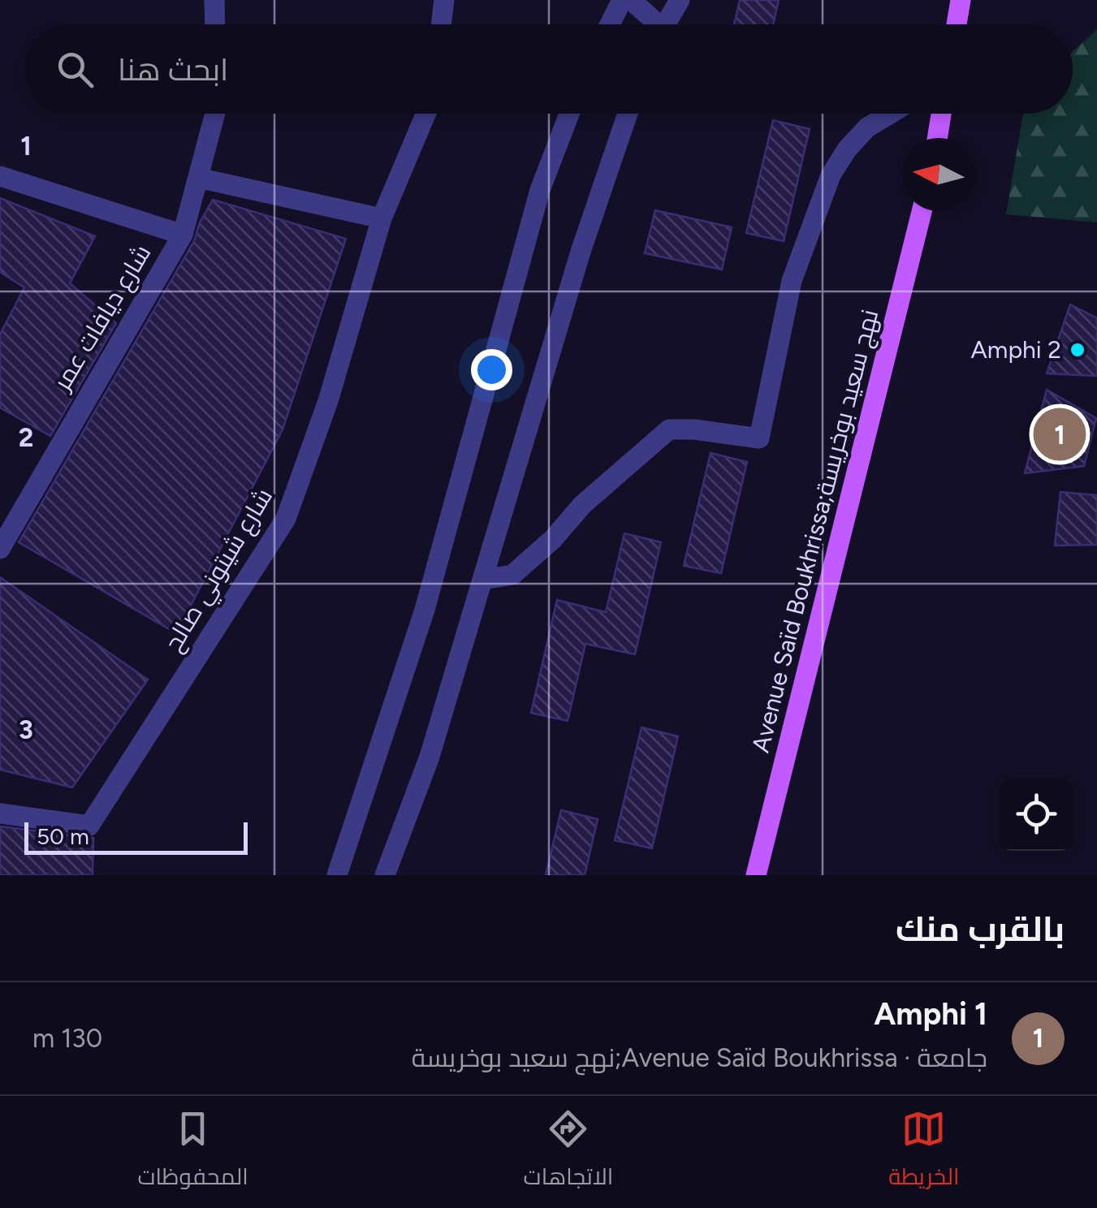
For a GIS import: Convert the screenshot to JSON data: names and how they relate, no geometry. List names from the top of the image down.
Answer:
{
  "streets": {
    "main road": ["Avenue Saïd Boukhrissa;نهج سعيد بوخريسة"],
    "street": ["شارع ديافات عمر", "شارع شيتوني صالح"]
  },
  "places": ["Amphi 2"],
  "scale_bar": "50 m",
  "north": "left",
  "page": {
    "search": "ابحث هنا",
    "pins": "1",
    "scale": "50 m",
    "heading": "بالقرب منك",
    "list": [
      {
        "mark": "1",
        "name": "Amphi 1",
        "note": "جامعة · Avenue Saïd Boukhrissa;نهج سعيد بوخريسة",
        "value": "130 m"
      }
    ],
    "nav": ["الخريطة", "الاتجاهات", "المحفوظات"]
  },
  "grid": {
    "rows": ["1", "2", "3"]
  }
}
